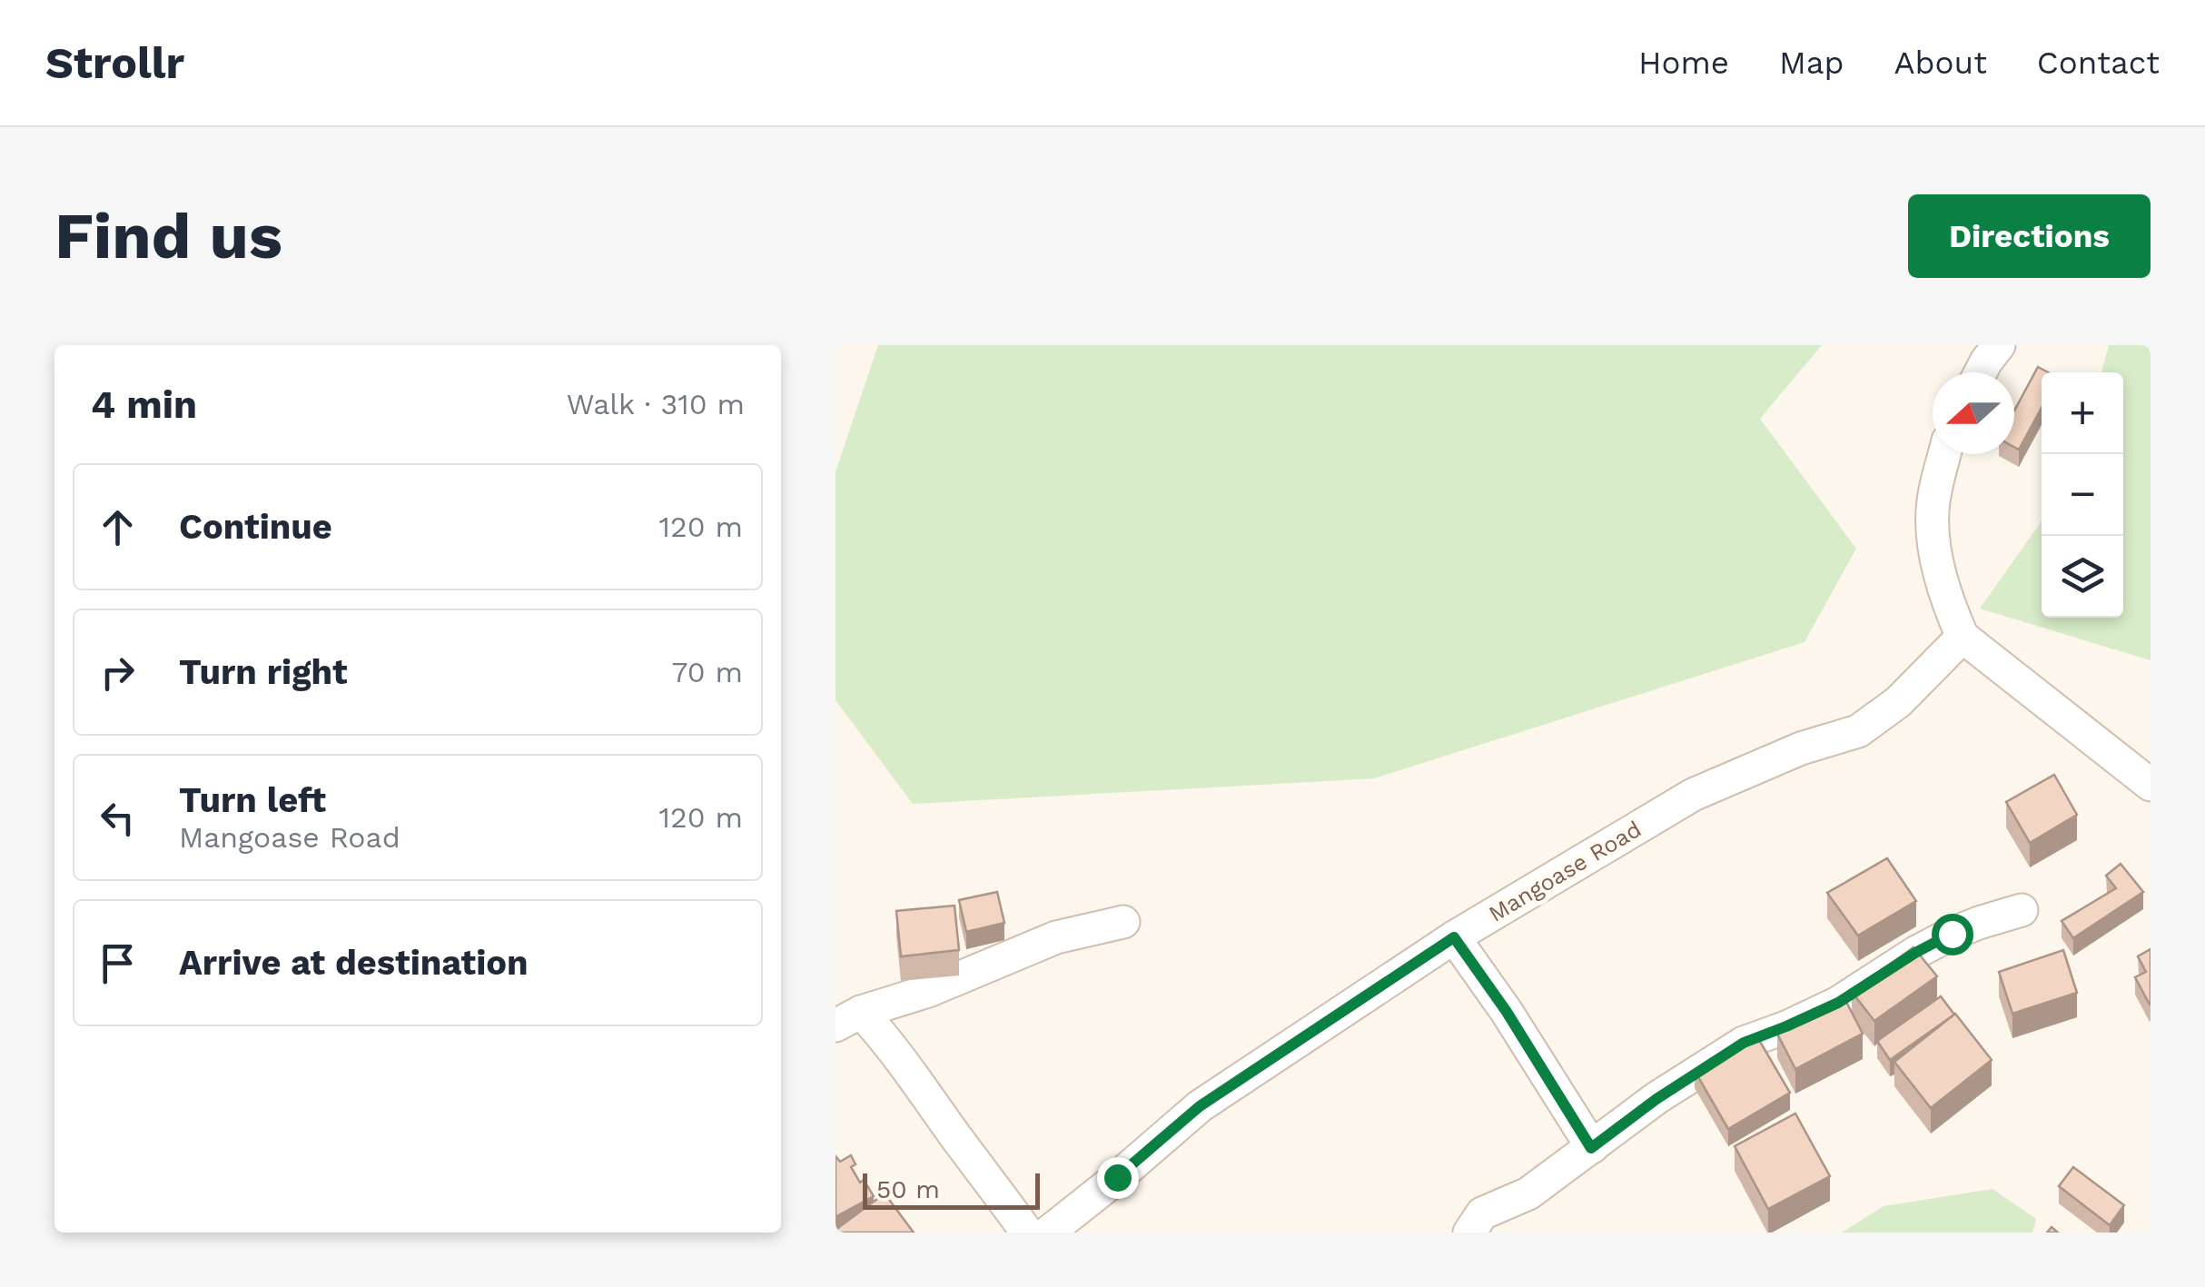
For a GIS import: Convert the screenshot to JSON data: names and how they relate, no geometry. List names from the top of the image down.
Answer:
{
  "streets": {
    "street": ["Mangoase Road"]
  },
  "scale_bar": "50 m",
  "north": "left",
  "page": {
    "header": "Strollr",
    "nav": [
      "Home",
      "Map",
      "About",
      "Contact"
    ],
    "buttons": "Directions",
    "title": "Find us",
    "heading": ["4 min", "Walk · 310 m"],
    "map_buttons": ["+", "−"],
    "list": [
      ["Continue", "120 m"],
      ["Turn right", "70 m"],
      ["Turn left", "Mangoase Road", "120 m"],
      "Arrive at destination"
    ],
    "scale": "50 m"
  }
}
